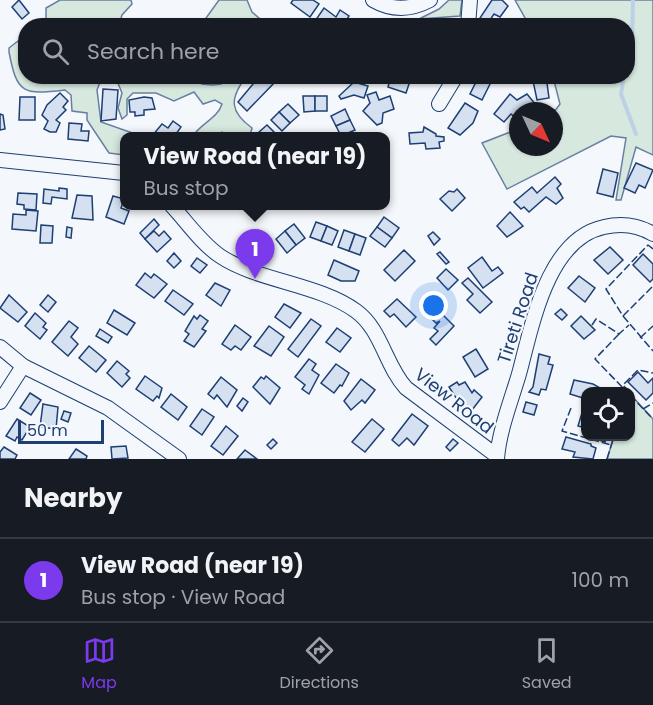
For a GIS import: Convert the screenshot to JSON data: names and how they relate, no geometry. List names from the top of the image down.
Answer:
{
  "streets": {
    "street": ["Tireti Road", "View Road"]
  },
  "crossings": [
    ["Tireti Road", "View Road"]
  ],
  "scale_bar": "50 m",
  "north": "bottom right",
  "page": {
    "search": "Search here",
    "popup": ["View Road (near 19)", "Bus stop"],
    "pins": "1",
    "scale": "50 m",
    "heading": "Nearby",
    "list": [
      {
        "mark": "1",
        "name": "View Road (near 19)",
        "note": "Bus stop · View Road",
        "value": "100 m"
      }
    ],
    "nav": ["Map", "Directions", "Saved"]
  }
}
